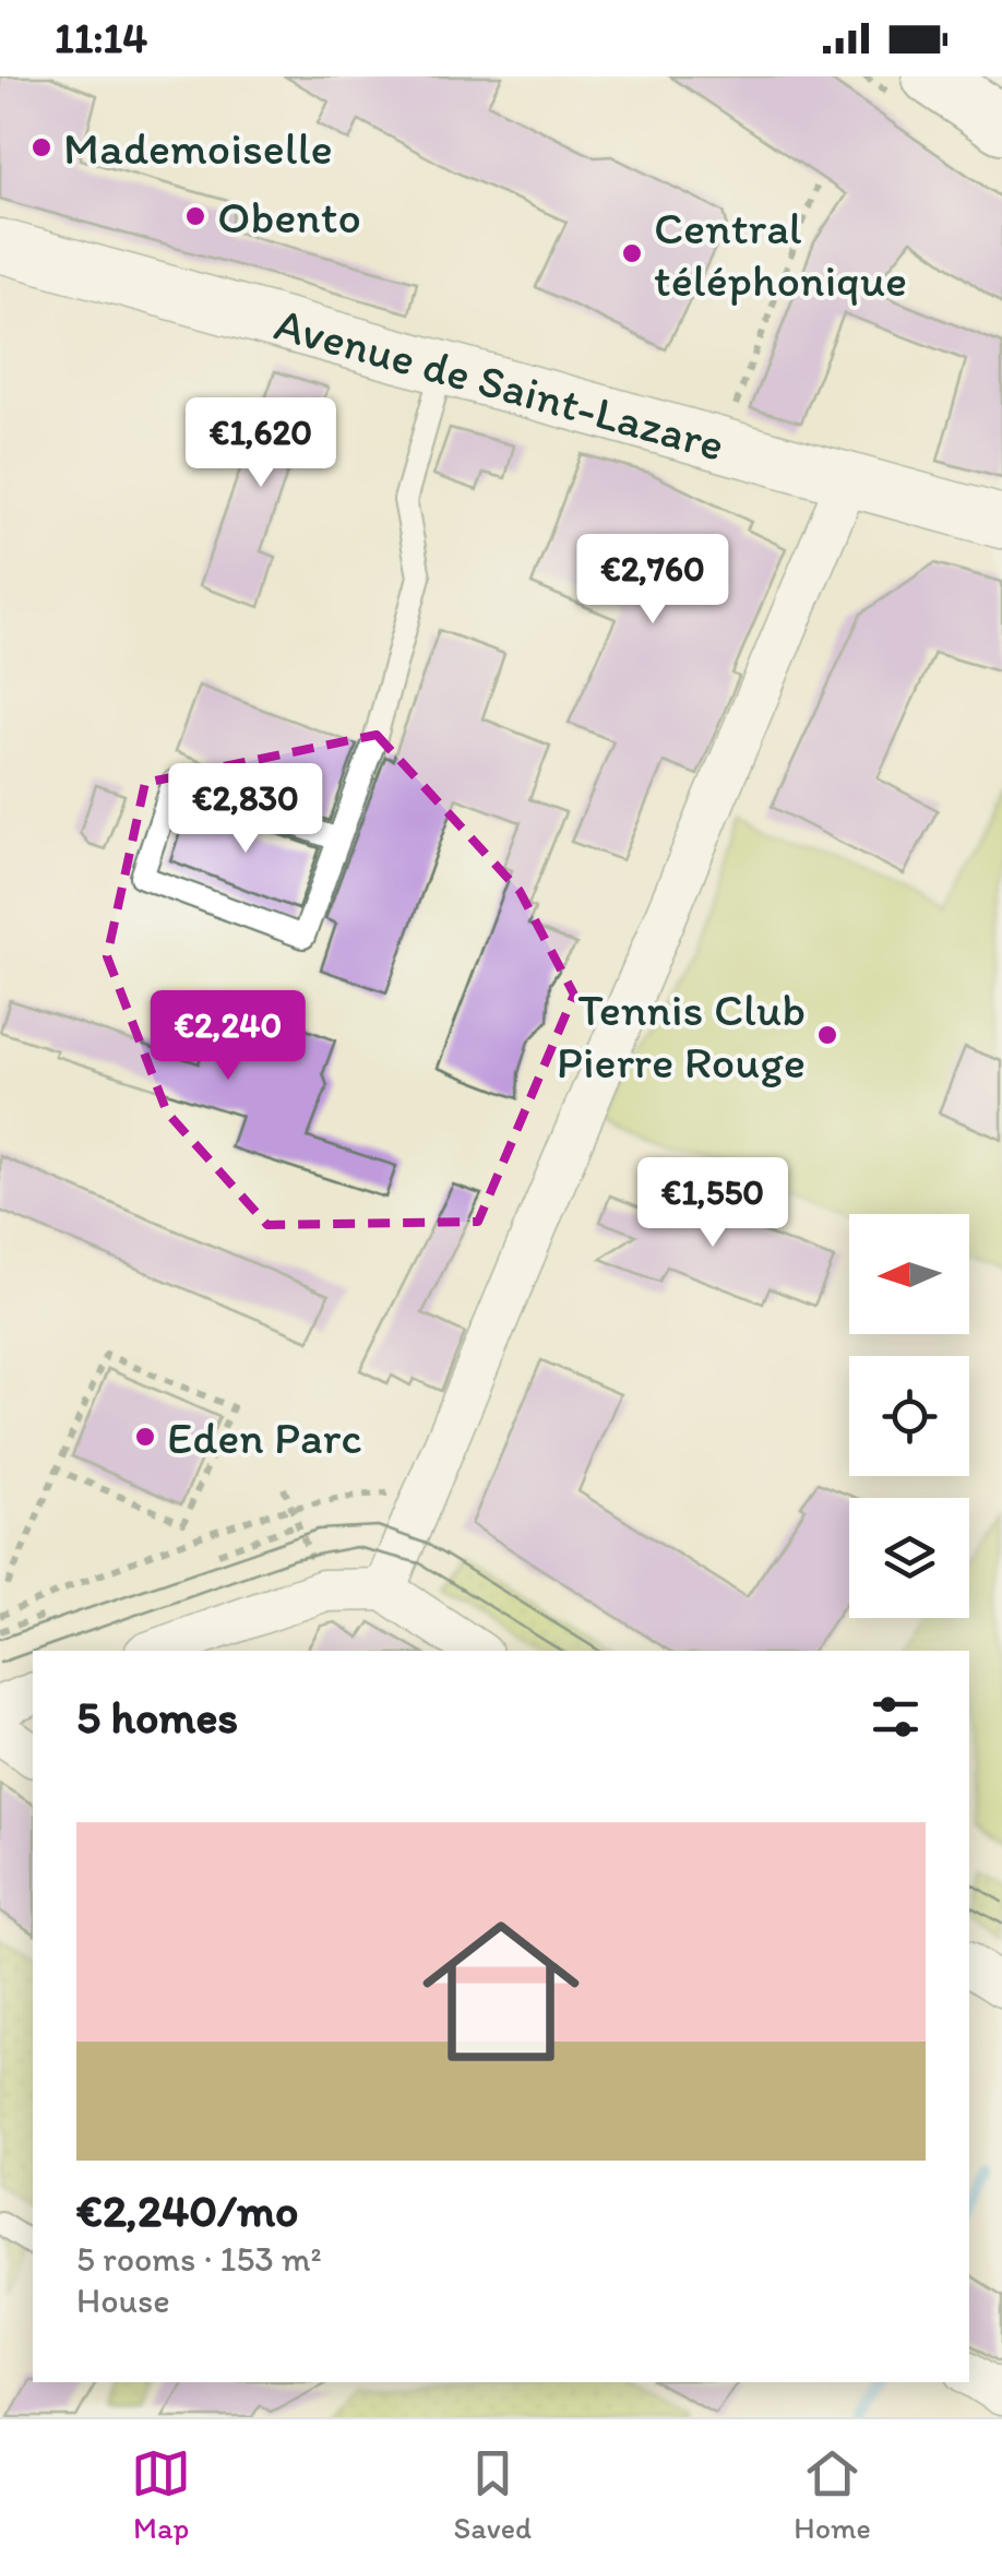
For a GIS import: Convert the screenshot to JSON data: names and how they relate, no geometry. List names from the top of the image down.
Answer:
{
  "streets": {
    "street": ["Avenue de Saint-Lazare"]
  },
  "places": [
    "Mademoiselle",
    "Obento",
    "Central téléphonique",
    "Tennis Club Pierre Rouge",
    "Eden Parc"
  ],
  "north": "left",
  "page": {
    "status": "11:14",
    "price": [
      "€1,620",
      "€2,760",
      "€2,830",
      "€2,240",
      "€1,550"
    ],
    "heading": "5 homes",
    "list": [
      {
        "name": "€2,240/mo",
        "note": "5 rooms · 153 m² · House"
      }
    ],
    "tabs": ["Map", "Saved", "Home"]
  }
}
